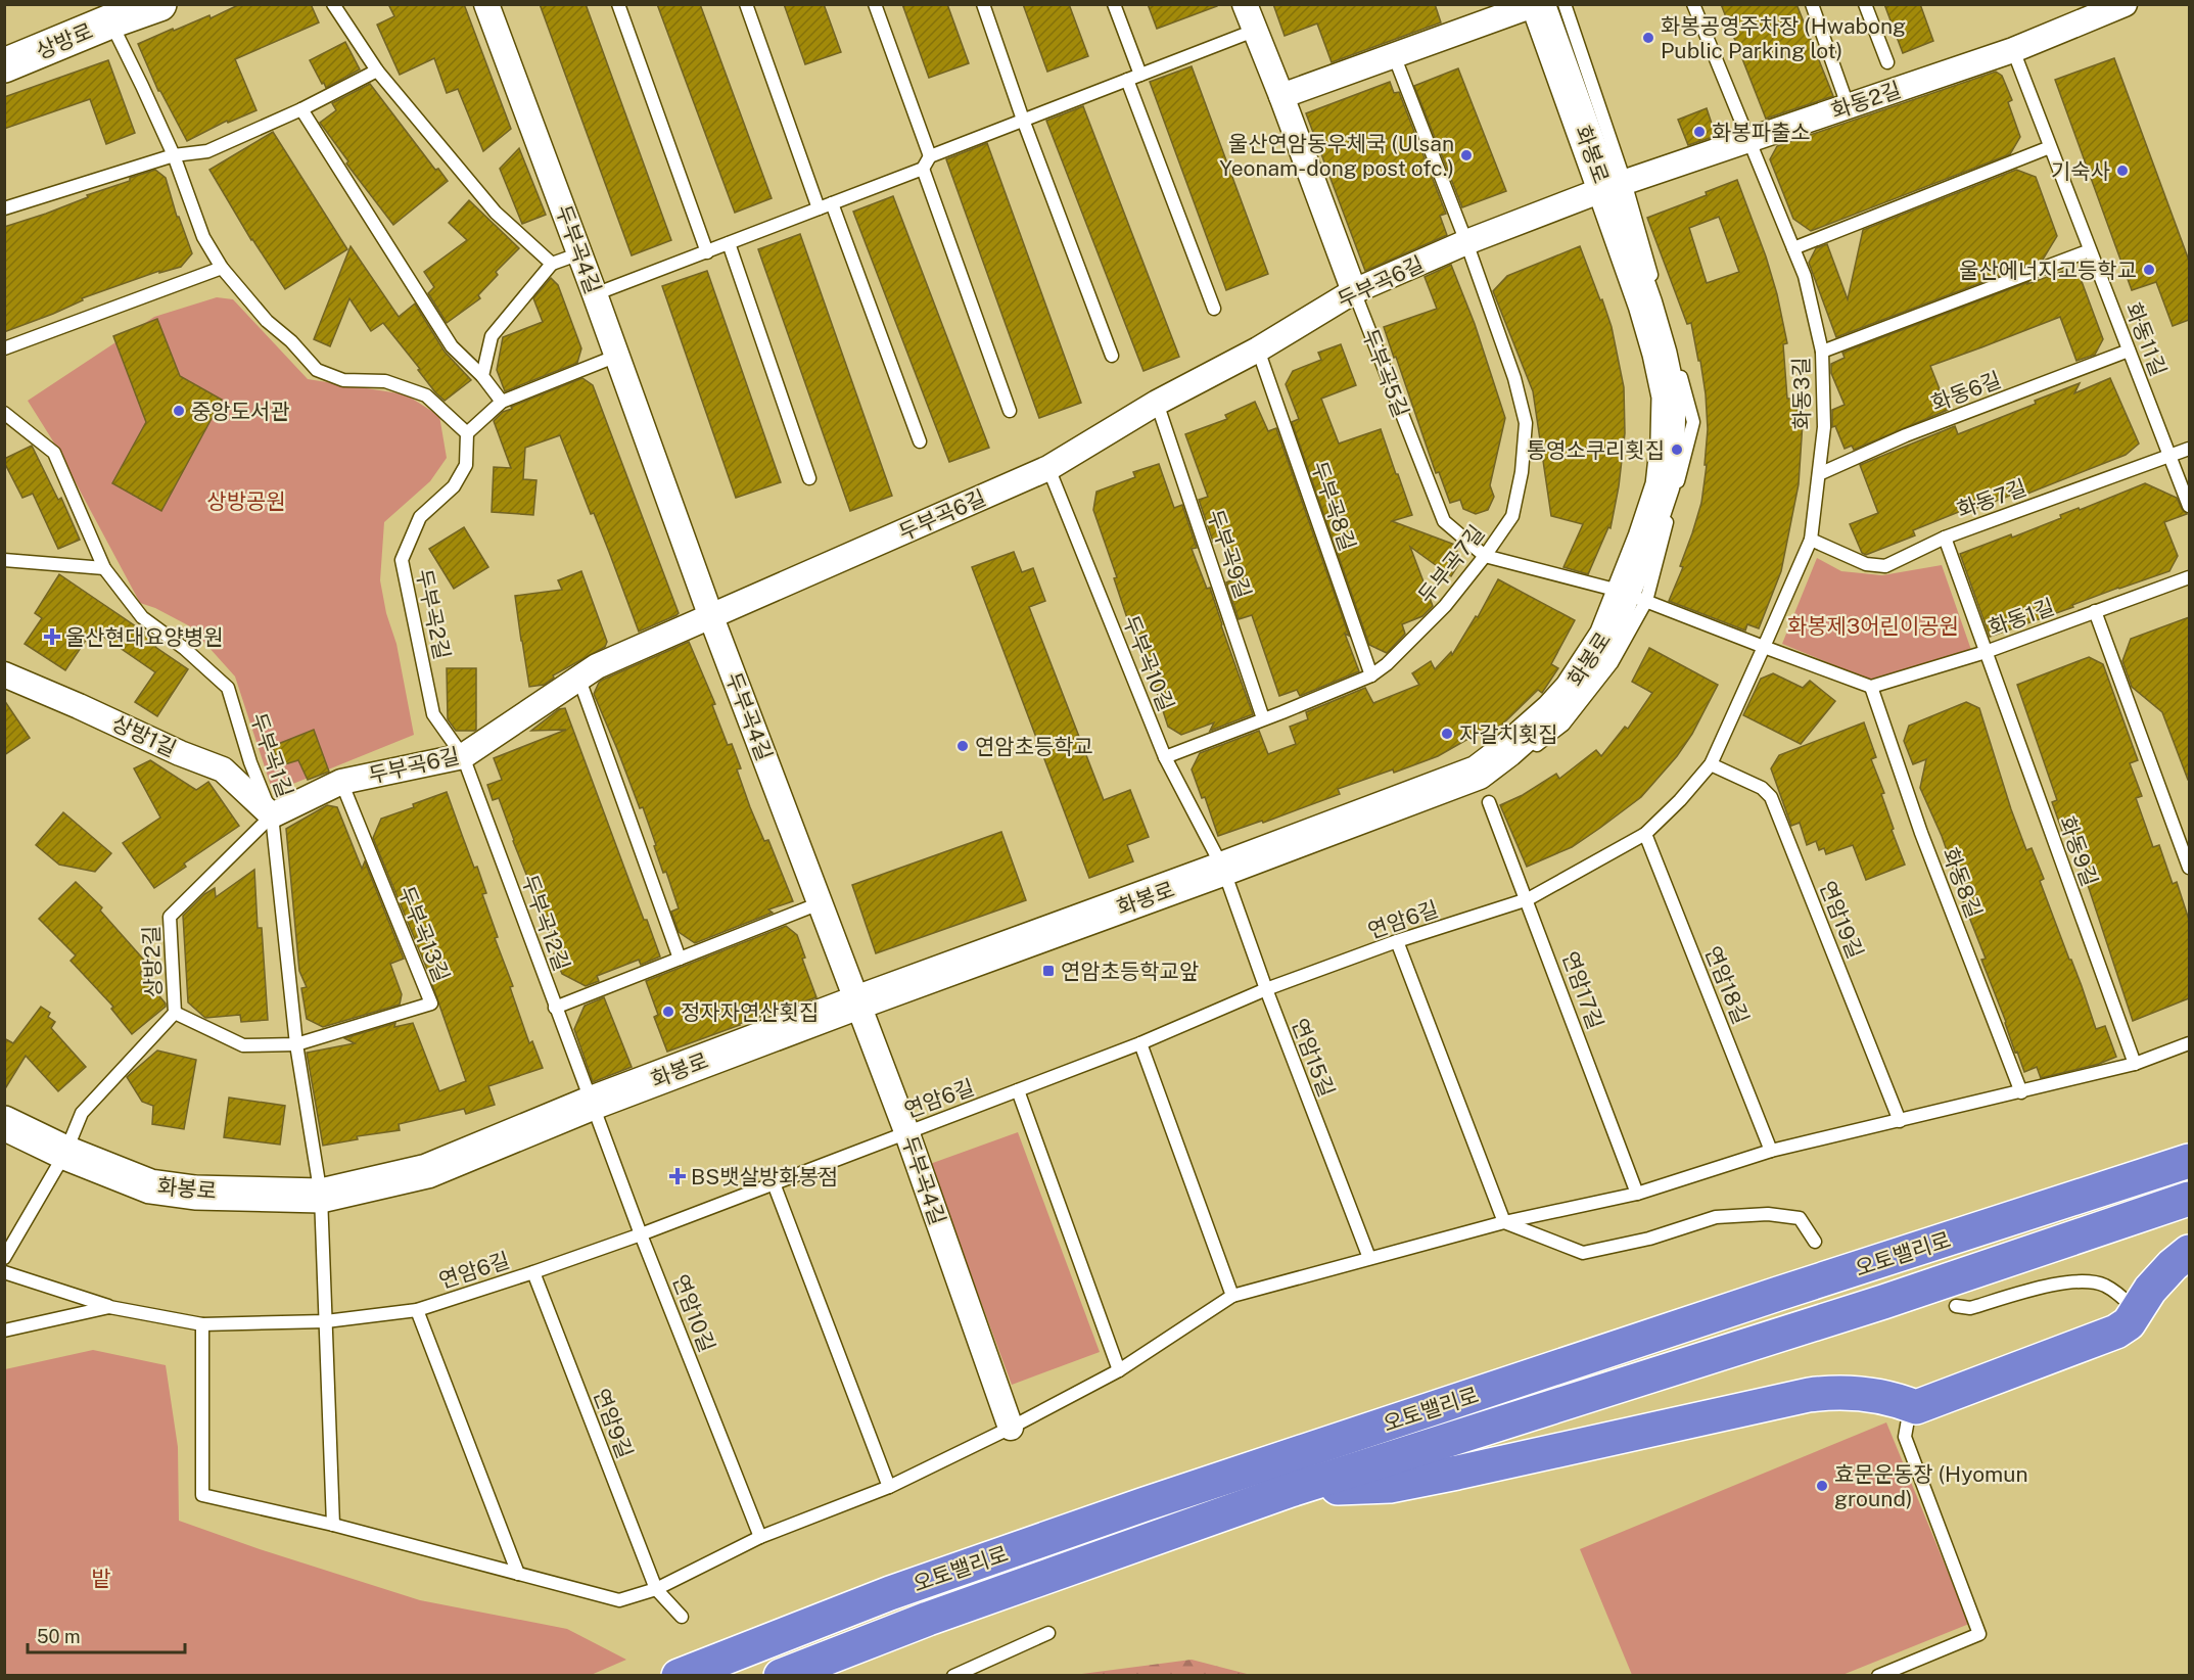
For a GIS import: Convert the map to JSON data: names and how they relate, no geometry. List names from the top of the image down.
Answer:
{
  "streets": {
    "highway": ["오토밸리로"],
    "street": [
      "상방로",
      "화동2길",
      "화봉로",
      "두부곡4길",
      "두부곡6길",
      "두부곡5길",
      "상방1길"
    ],
    "lane": [
      "화동11길",
      "화동6길",
      "화동3길",
      "화동7길",
      "두부곡8길",
      "두부곡9길",
      "두부곡7길",
      "두부곡2길",
      "화동1길",
      "두부곡10길",
      "두부곡1길",
      "화동9길",
      "화동8길",
      "연암6길",
      "연암19길",
      "두부곡12길",
      "두부곡13길",
      "상방2길",
      "연암18길",
      "연암17길",
      "연암15길",
      "연암10길",
      "연암9길"
    ]
  },
  "crossings": [
    ["화동2길", "화봉로"],
    ["화동2길", "두부곡6길"],
    ["화동2길", "화동11길"],
    ["화동2길", "화동3길"],
    ["화봉로", "두부곡4길"],
    ["화봉로", "두부곡6길"],
    ["화봉로", "두부곡5길"],
    ["화봉로", "두부곡10길"],
    ["화봉로", "두부곡1길"],
    ["화봉로", "두부곡12길"],
    ["화봉로", "상방2길"],
    ["화봉로", "연암17길"],
    ["화봉로", "연암15길"],
    ["화봉로", "연암10길"],
    ["두부곡4길", "두부곡6길"],
    ["두부곡4길", "연암6길"],
    ["두부곡6길", "두부곡5길"],
    ["두부곡6길", "두부곡8길"],
    ["두부곡6길", "두부곡9길"],
    ["두부곡6길", "두부곡7길"],
    ["두부곡6길", "두부곡2길"],
    ["두부곡6길", "두부곡10길"],
    ["두부곡6길", "상방1길"],
    ["두부곡6길", "두부곡1길"],
    ["두부곡6길", "두부곡12길"],
    ["두부곡6길", "두부곡13길"],
    ["두부곡6길", "상방2길"],
    ["화동11길", "화동6길"],
    ["화동11길", "화동7길"],
    ["두부곡5길", "두부곡7길"],
    ["화동6길", "화동3길"],
    ["화동3길", "화동7길"],
    ["화동3길", "연암6길"],
    ["화동7길", "화동9길"],
    ["두부곡8길", "두부곡7길"],
    ["두부곡9길", "두부곡7길"],
    ["두부곡7길", "두부곡10길"],
    ["두부곡2길", "두부곡12길"],
    ["화동1길", "화동9길"],
    ["화동1길", "화동8길"],
    ["두부곡10길", "연암15길"],
    ["상방1길", "두부곡1길"],
    ["상방1길", "상방2길"],
    ["두부곡1길", "연암6길"],
    ["두부곡1길", "두부곡13길"],
    ["두부곡1길", "상방2길"],
    ["연암6길", "연암19길"],
    ["연암6길", "연암18길"],
    ["연암6길", "연암17길"],
    ["연암6길", "연암15길"],
    ["연암6길", "연암10길"],
    ["연암6길", "연암9길"],
    ["두부곡12길", "연암10길"]
  ],
  "parks": ["상방공원", "화봉제3어린이공원", "밭"],
  "places": {
    "other": [
      "화봉공영주차장 (Hwabong Public Parking lot)",
      "화봉파출소",
      "울산연암동우체국 (Ulsan Yeonam-dong post ofc.)",
      "기숙사",
      "울산에너지고등학교",
      "중앙도서관",
      "통영소쿠리횟집",
      "자갈치횟집",
      "연암초등학교",
      "정자자연산횟집",
      "효문운동장 (Hyomun ground)"
    ],
    "health": ["울산현대요양병원", "BS뱃살방화봉점"],
    "transit": ["연암초등학교앞"]
  },
  "scale_bar": "50 m"
}
